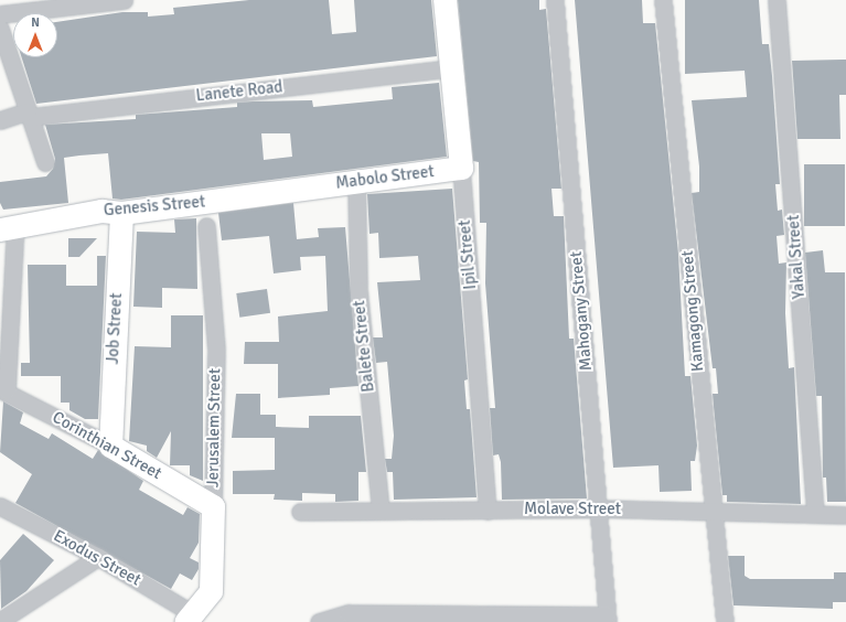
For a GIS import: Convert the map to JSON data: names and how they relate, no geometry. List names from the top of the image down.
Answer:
{
  "streets": {
    "street": [
      "Lanete Road",
      "Mabolo Street",
      "Genesis Street",
      "Ipil Street",
      "Yakal Street",
      "Mahogany Street",
      "Kamagong Street",
      "Job Street",
      "Balete Street",
      "Jerusalem Street",
      "Corinthian Street",
      "Molave Street",
      "Exodus Street"
    ]
  },
  "crossings": [
    ["Lanete Road", "Ipil Street"],
    ["Mabolo Street", "Genesis Street"],
    ["Mabolo Street", "Ipil Street"],
    ["Mabolo Street", "Balete Street"],
    ["Genesis Street", "Job Street"],
    ["Ipil Street", "Molave Street"],
    ["Yakal Street", "Molave Street"],
    ["Mahogany Street", "Molave Street"],
    ["Kamagong Street", "Molave Street"],
    ["Job Street", "Corinthian Street"],
    ["Balete Street", "Molave Street"],
    ["Jerusalem Street", "Corinthian Street"],
    ["Jerusalem Street", "Exodus Street"]
  ],
  "north": "top"
}
